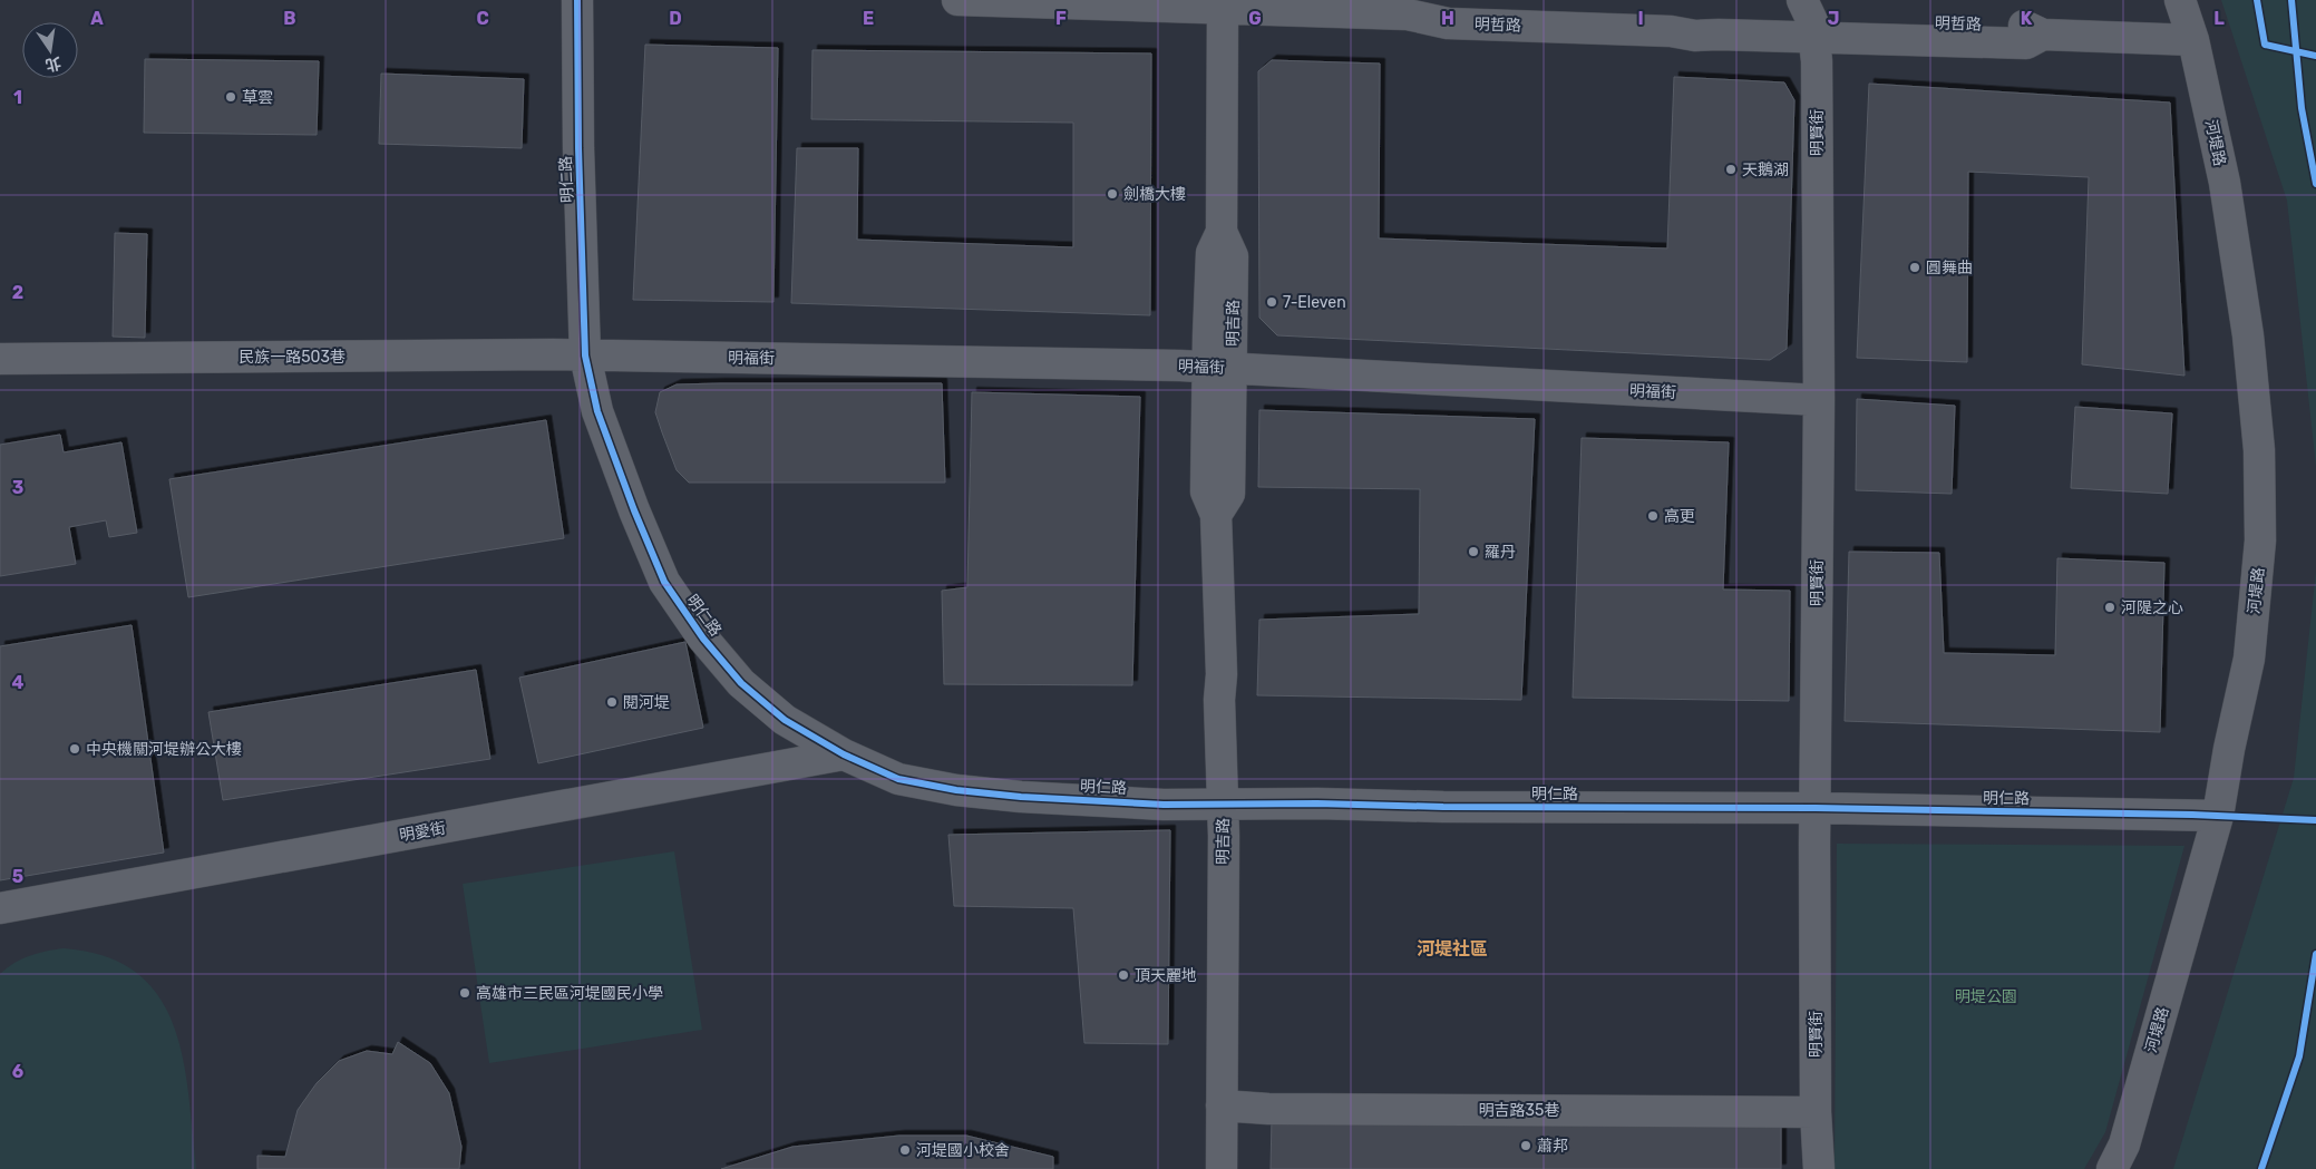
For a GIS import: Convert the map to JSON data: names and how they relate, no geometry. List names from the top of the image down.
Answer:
{
  "streets": {
    "street": [
      "明哲路",
      "明賢街",
      "河堤路",
      "明仁路",
      "明吉路",
      "民族一路503巷",
      "明福街",
      "明愛街",
      "明吉路35巷"
    ]
  },
  "crossings": [
    ["明哲路", "明賢街"],
    ["明哲路", "河堤路"],
    ["明哲路", "明吉路"],
    ["明賢街", "明仁路"],
    ["明賢街", "明福街"],
    ["明賢街", "明吉路35巷"],
    ["河堤路", "明仁路"],
    ["明仁路", "明吉路"],
    ["明仁路", "民族一路503巷"],
    ["明仁路", "明福街"],
    ["明仁路", "明愛街"],
    ["明吉路", "明福街"],
    ["明吉路", "明吉路35巷"],
    ["民族一路503巷", "明福街"]
  ],
  "districts": ["河堤社區"],
  "parks": ["明堤公園"],
  "places": [
    "草雲",
    "天鵝湖",
    "劍橋大樓",
    "圓舞曲",
    "7-Eleven",
    "高更",
    "羅丹",
    "河隄之心",
    "閱河堤",
    "中央機關河堤辦公大樓",
    "頂天麗地",
    "高雄市三民區河堤國民小學",
    "蕭邦",
    "河堤國小校舍"
  ],
  "north": "bottom",
  "grid": {
    "columns": [
      "A",
      "B",
      "C",
      "D",
      "E",
      "F",
      "G",
      "H",
      "I",
      "J",
      "K",
      "L"
    ],
    "rows": [
      "1",
      "2",
      "3",
      "4",
      "5",
      "6"
    ]
  }
}
